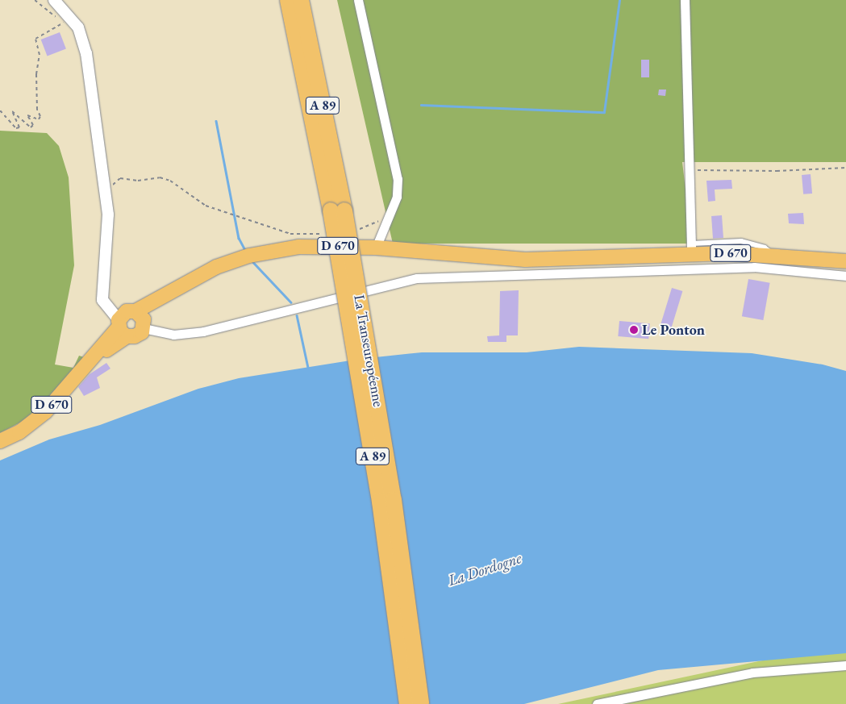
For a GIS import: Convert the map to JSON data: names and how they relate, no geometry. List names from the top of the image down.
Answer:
{
  "streets": {
    "highway": ["A 89", "La Transeuropéenne"],
    "main road": ["D 670"]
  },
  "water": ["La Dordogne"],
  "places": ["Le Ponton"]
}
